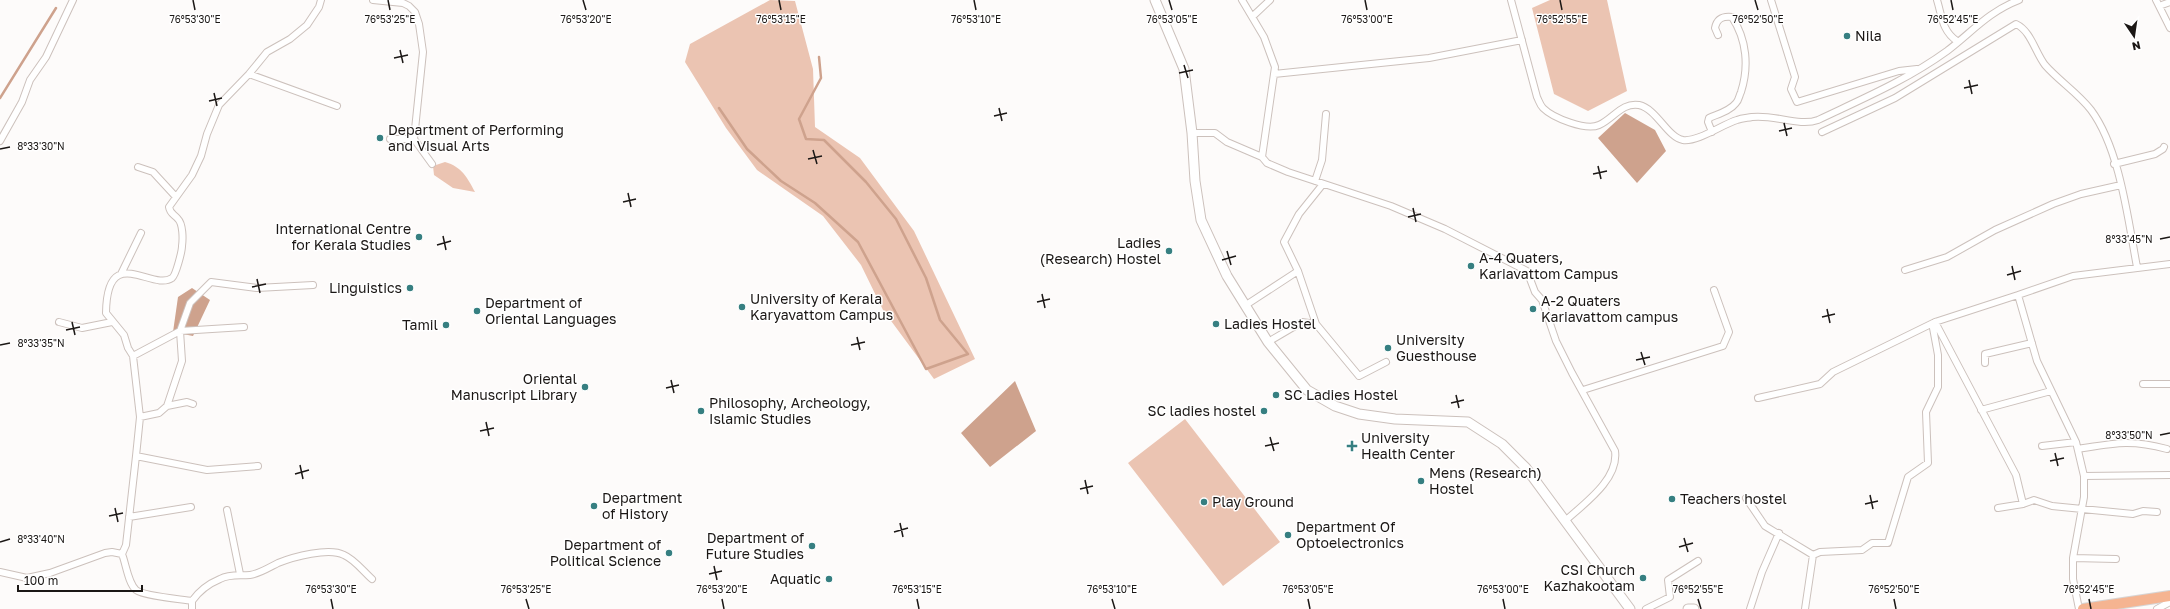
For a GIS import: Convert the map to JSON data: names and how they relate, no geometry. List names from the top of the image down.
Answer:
{
  "places": {
    "other": [
      "Nila",
      "Department of Performing and Visual Arts",
      "International Centre for Kerala Studies",
      "Ladies (Research) Hostel",
      "A-4 Quaters, Kariavattom Campus",
      "Linguistics",
      "University of Kerala Karyavattom Campus",
      "A-2 Quaters Kariavattom campus",
      "Department of Oriental Languages",
      "Ladies Hostel",
      "Tamil",
      "University Guesthouse",
      "Oriental Manuscript Library",
      "SC Ladies Hostel",
      "Philosophy, Archeology, Islamic Studies",
      "SC ladies hostel",
      "Mens (Research) Hostel",
      "Teachers hostel",
      "Play Ground",
      "Department of History",
      "Department Of Optoelectronics",
      "Department of Future Studies",
      "Department of Political Science",
      "CSI Church Kazhakootam",
      "Aquatic"
    ],
    "health": ["University Health Center"]
  },
  "scale_bar": "100 m",
  "north": "bottom",
  "coordinates": [
    "76°53'30\"E",
    "76°53'25\"E",
    "76°53'20\"E",
    "76°53'15\"E",
    "76°53'10\"E",
    "76°53'05\"E",
    "76°53'00\"E",
    "76°52'55\"E",
    "76°52'50\"E",
    "76°52'45\"E",
    "8°33'30\"N",
    "8°33'45\"N",
    "8°33'35\"N",
    "8°33'50\"N",
    "8°33'40\"N"
  ]
}
